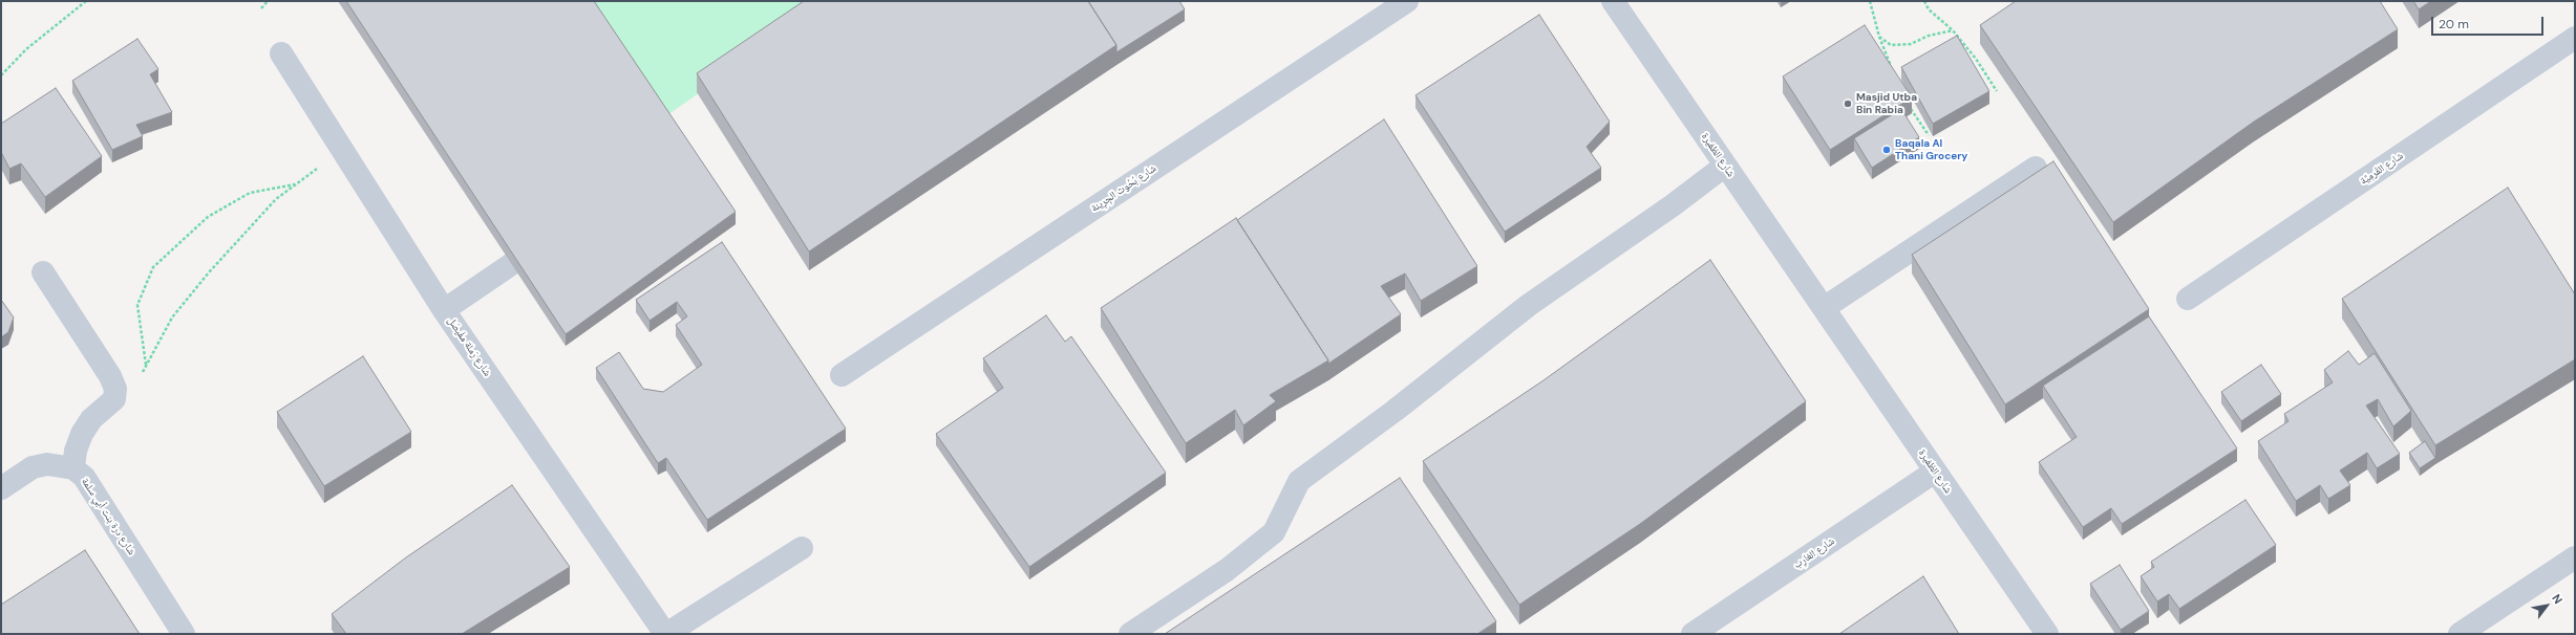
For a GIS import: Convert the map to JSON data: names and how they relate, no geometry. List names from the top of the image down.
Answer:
{
  "streets": {
    "street": [
      "شارع الظفيرة",
      "شارع القَرمِيَّة",
      "شارع بُحُوث الجِرِينة",
      "شارع رَملة مفَيصَل",
      "شارع درة بنت أبي سلمة",
      "شارع الغارِب"
    ]
  },
  "crossings": [
    ["شارع الظفيرة", "شارع الغارِب"]
  ],
  "places": ["Masjid Utba Bin Rabia", "Baqala Al Thani Grocery"],
  "scale_bar": "20 m",
  "north": "top right"
}
